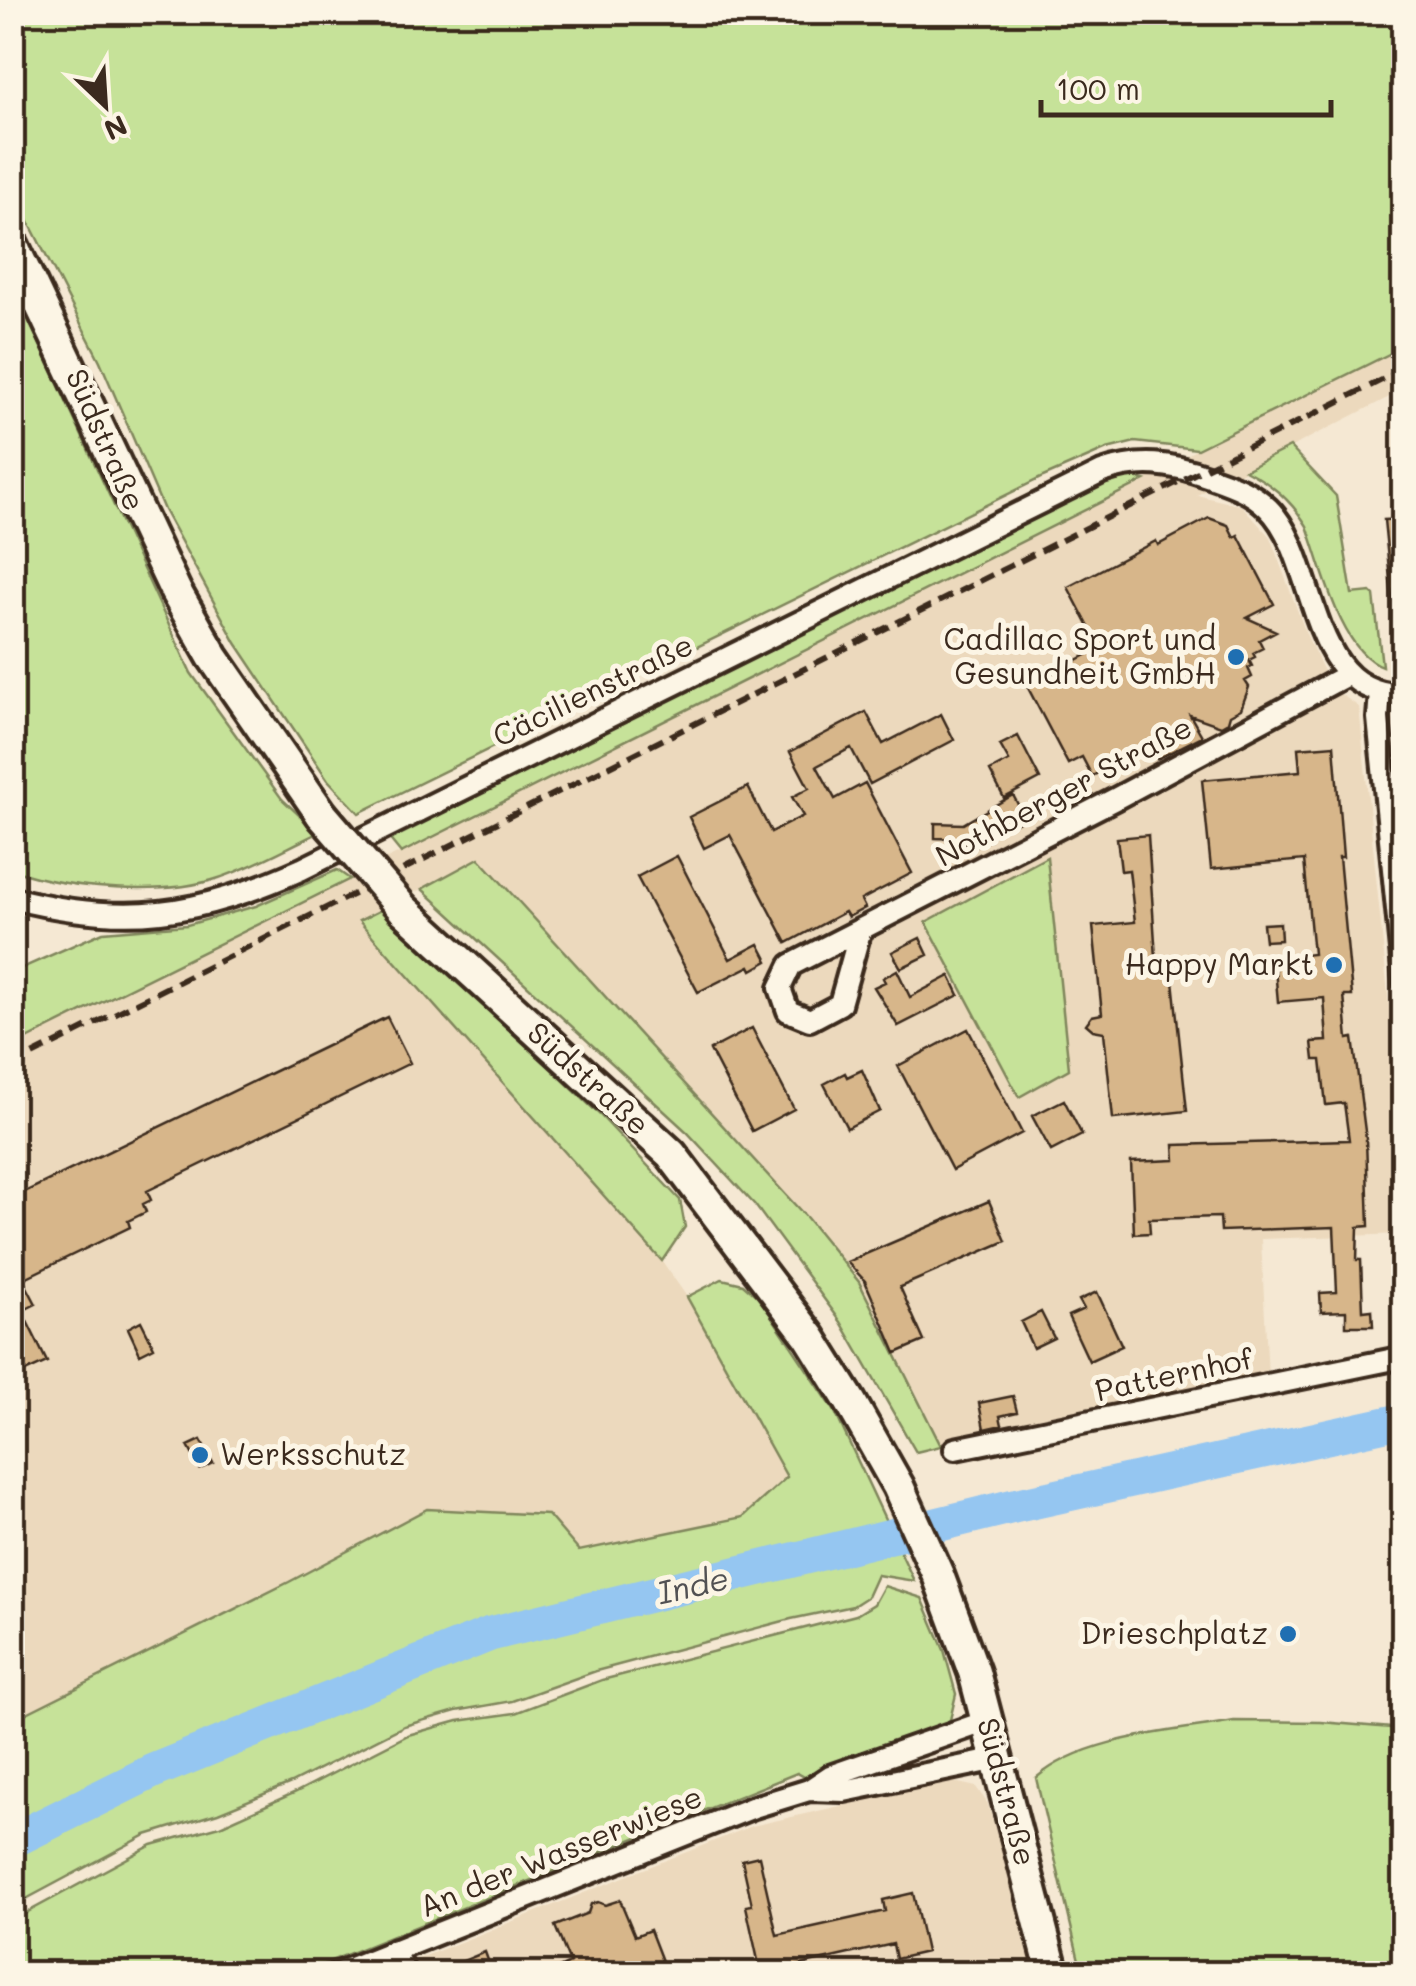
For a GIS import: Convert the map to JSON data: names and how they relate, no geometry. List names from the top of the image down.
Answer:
{
  "streets": {
    "main road": ["Südstraße"],
    "street": [
      "Cäcilienstraße",
      "Nothberger Straße",
      "Patternhof",
      "An der Wasserwiese"
    ]
  },
  "crossings": [
    ["Südstraße", "An der Wasserwiese"],
    ["Cäcilienstraße", "Nothberger Straße"]
  ],
  "water": ["Inde"],
  "places": [
    "Cadillac Sport und Gesundheit GmbH",
    "Happy Markt",
    "Werksschutz",
    "Drieschplatz"
  ],
  "scale_bar": "100 m",
  "north": "bottom right"
}
